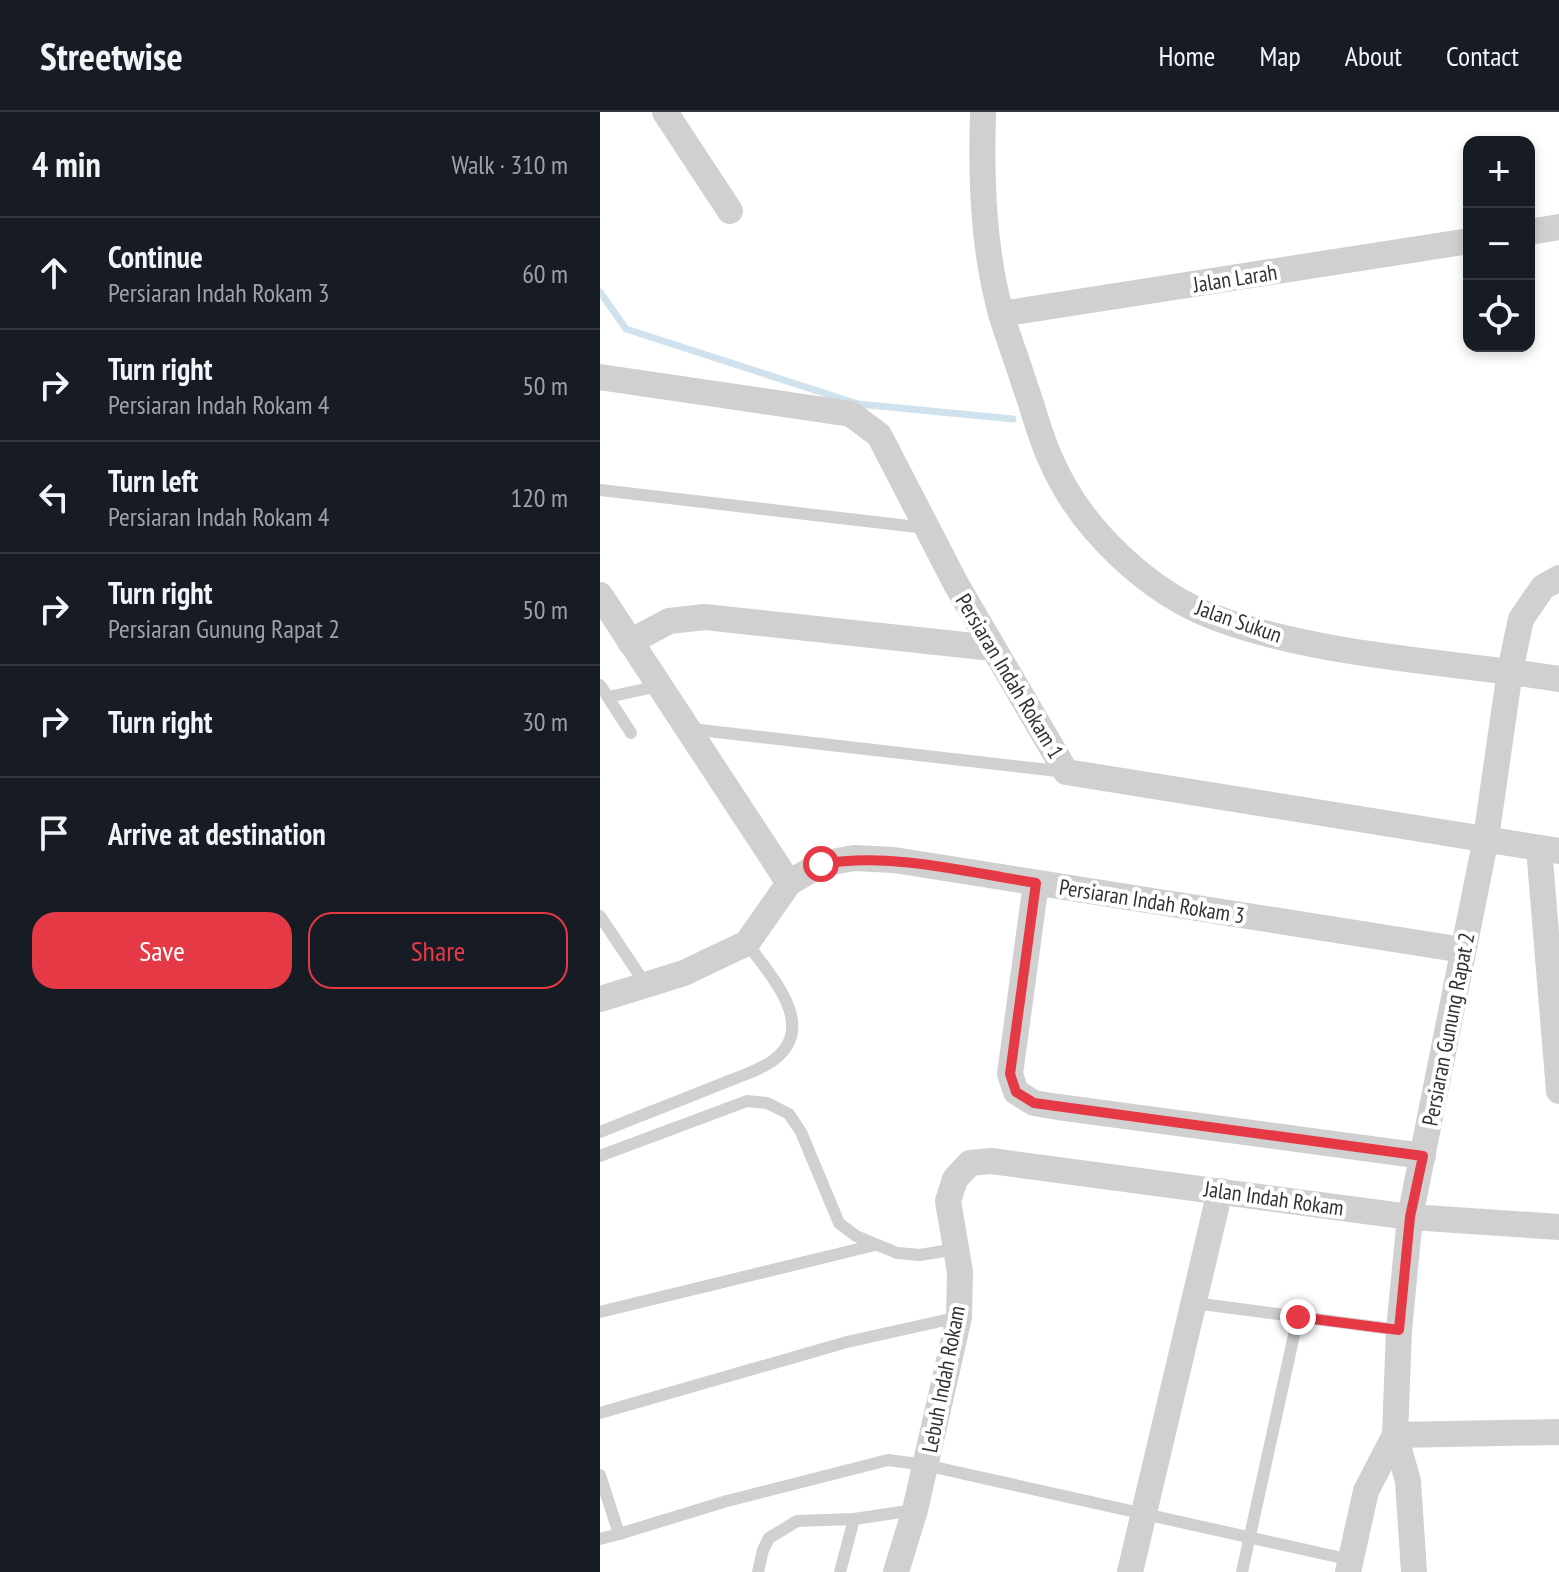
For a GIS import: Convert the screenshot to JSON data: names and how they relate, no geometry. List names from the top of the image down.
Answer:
{
  "streets": {
    "street": [
      "Jalan Larah",
      "Jalan Sukun",
      "Persiaran Indah Rokam 1",
      "Persiaran Indah Rokam 3",
      "Persiaran Gunung Rapat 2",
      "Jalan Indah Rokam",
      "Lebuh Indah Rokam"
    ]
  },
  "crossings": [
    ["Jalan Larah", "Jalan Sukun"],
    ["Jalan Sukun", "Persiaran Gunung Rapat 2"],
    ["Persiaran Indah Rokam 1", "Persiaran Gunung Rapat 2"],
    ["Persiaran Indah Rokam 3", "Persiaran Gunung Rapat 2"],
    ["Persiaran Gunung Rapat 2", "Jalan Indah Rokam"],
    ["Jalan Indah Rokam", "Lebuh Indah Rokam"]
  ],
  "page": {
    "header": "Streetwise",
    "nav": [
      "Home",
      "Map",
      "About",
      "Contact"
    ],
    "heading": ["4 min", "Walk · 310 m"],
    "map_buttons": ["+", "−"],
    "list": [
      ["Continue", "Persiaran Indah Rokam 3", "60 m"],
      ["Turn right", "Persiaran Indah Rokam 4", "50 m"],
      ["Turn left", "Persiaran Indah Rokam 4", "120 m"],
      ["Turn right", "Persiaran Gunung Rapat 2", "50 m"],
      ["Turn right", "30 m"],
      "Arrive at destination"
    ],
    "buttons": ["Save", "Share"]
  }
}
